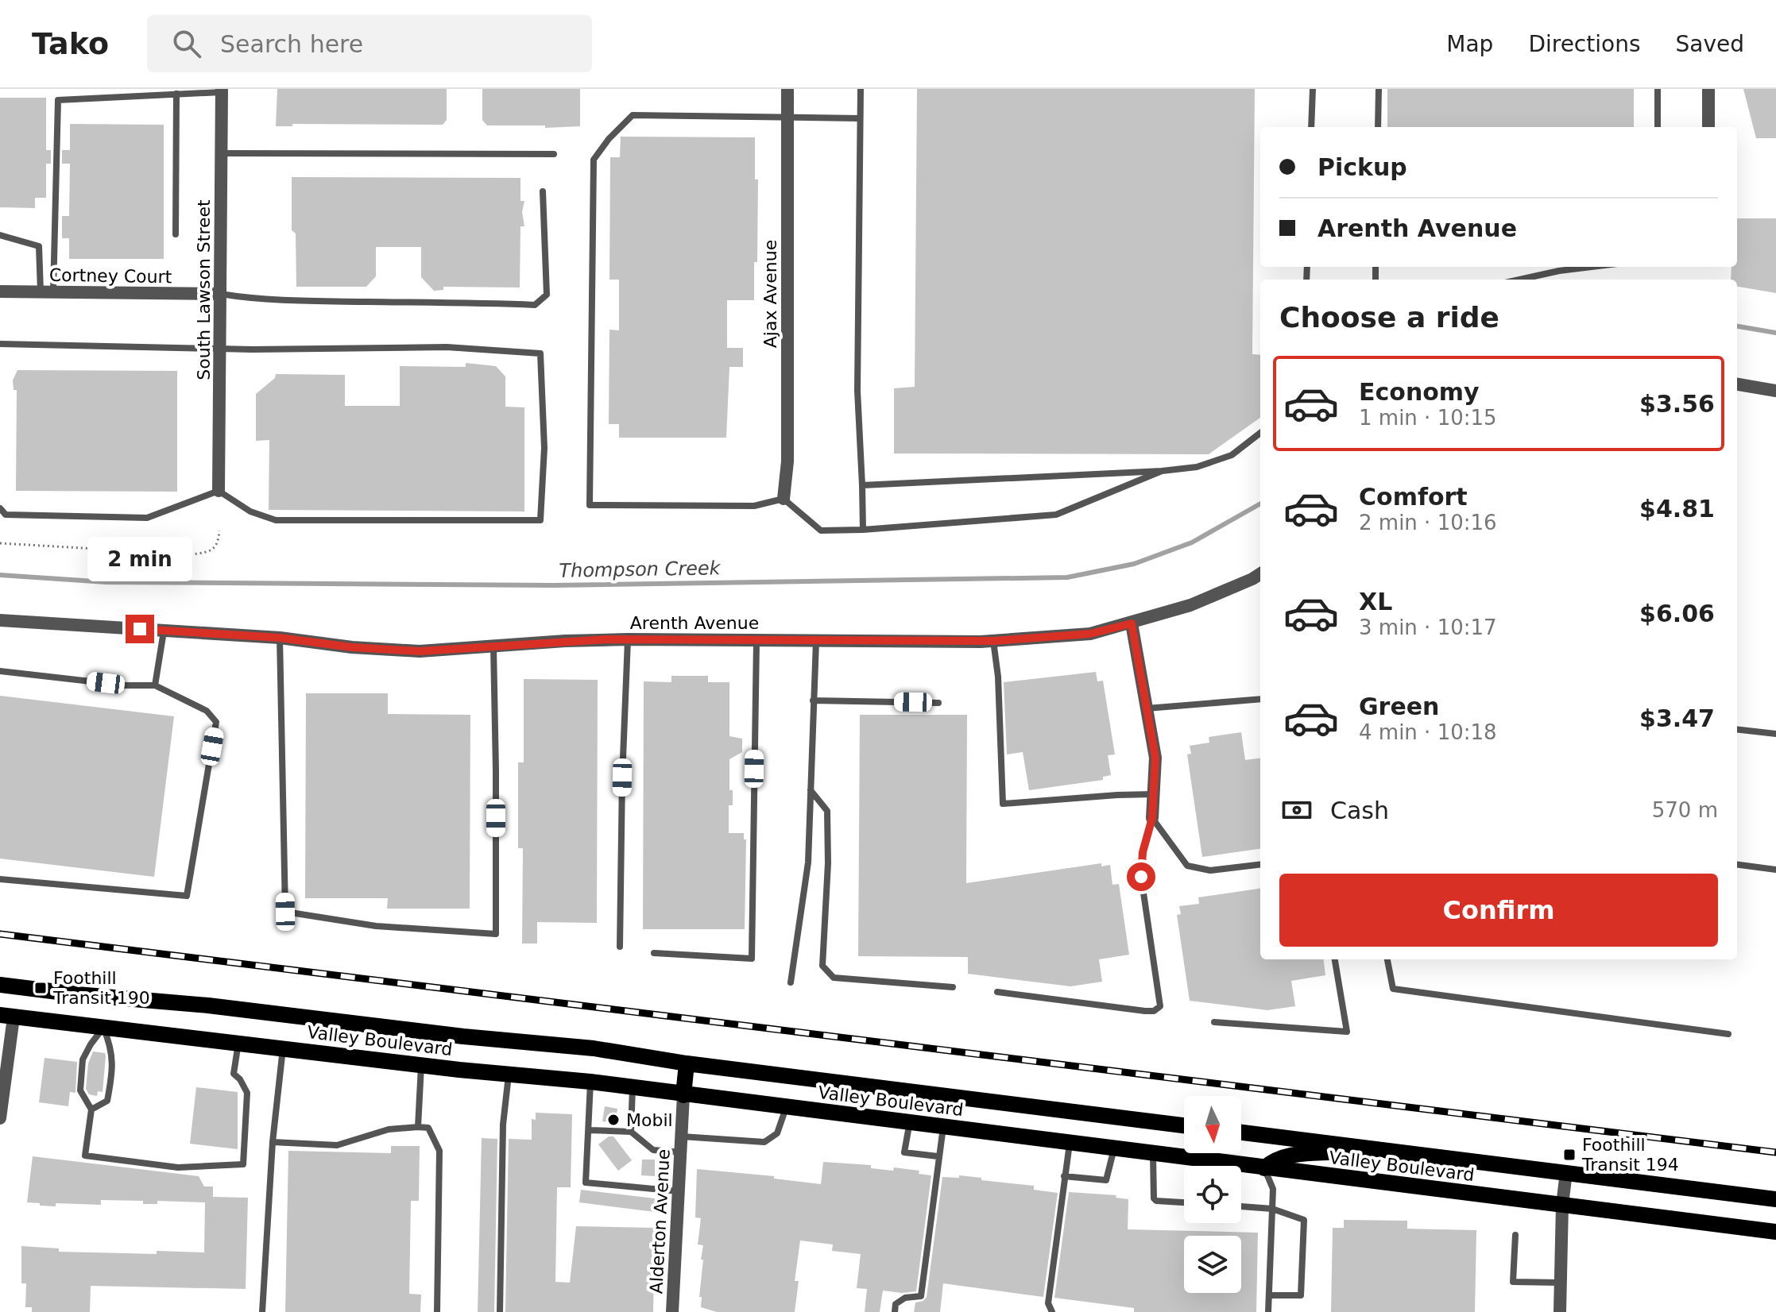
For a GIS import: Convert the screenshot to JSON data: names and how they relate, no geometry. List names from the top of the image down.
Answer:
{
  "streets": {
    "main road": ["Valley Boulevard"],
    "street": [
      "Cortney Court",
      "South Lawson Street",
      "Ajax Avenue",
      "Arenth Avenue",
      "Alderton Avenue"
    ]
  },
  "crossings": [
    ["Cortney Court", "South Lawson Street"],
    ["Valley Boulevard", "Alderton Avenue"]
  ],
  "water": ["Thompson Creek"],
  "places": {
    "transit": ["Foothill Transit 190", "Foothill Transit 194"],
    "other": ["Mobil"]
  },
  "north": "bottom",
  "page": {
    "header": "Tako",
    "search": "Search here",
    "nav": ["Map", "Directions", "Saved"],
    "banner": ["Pickup", "Arenth Avenue"],
    "heading": "Choose a ride",
    "list": [
      {
        "name": "Economy",
        "note": "1 min · 10:15",
        "value": "$3.56"
      },
      {
        "name": "Comfort",
        "note": "2 min · 10:16",
        "value": "$4.81"
      },
      {
        "name": "XL",
        "note": "3 min · 10:17",
        "value": "$6.06"
      },
      {
        "name": "Green",
        "note": "4 min · 10:18",
        "value": "$3.47"
      }
    ],
    "bubble": "2 min",
    "pay": ["Cash", "570 m"],
    "buttons": "Confirm"
  }
}
